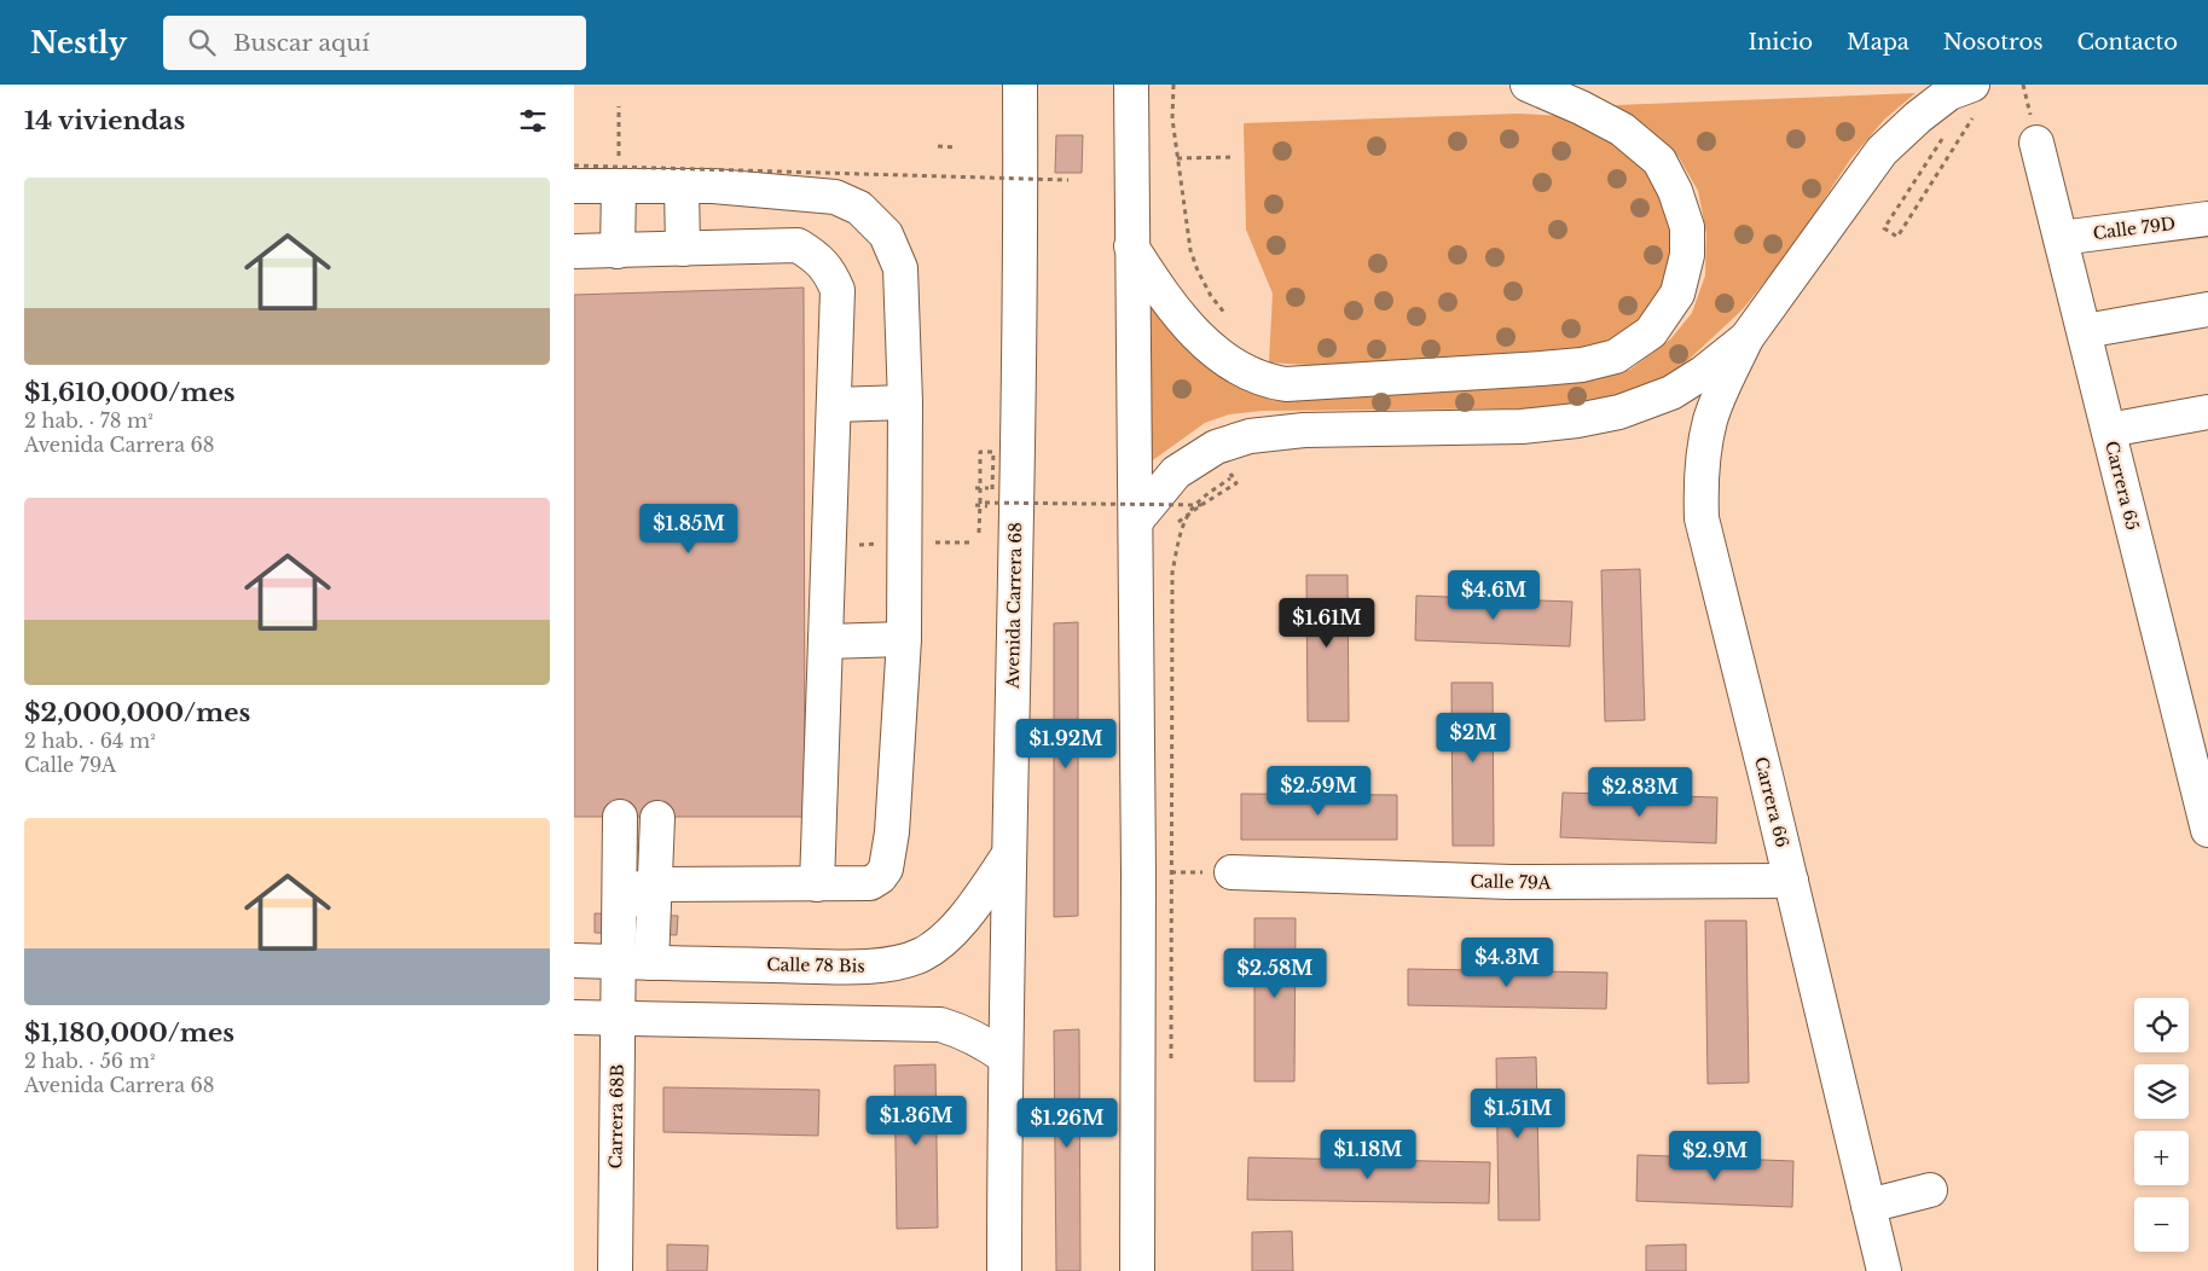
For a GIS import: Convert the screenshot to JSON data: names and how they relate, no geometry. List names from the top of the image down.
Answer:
{
  "streets": {
    "main road": [
      "Calle 79D",
      "Carrera 65",
      "Avenida Carrera 68",
      "Carrera 66",
      "Calle 79A",
      "Calle 78 Bis",
      "Carrera 68B"
    ]
  },
  "crossings": [
    ["Calle 79D", "Carrera 65"],
    ["Avenida Carrera 68", "Calle 78 Bis"],
    ["Carrera 66", "Calle 79A"],
    ["Calle 78 Bis", "Carrera 68B"]
  ],
  "page": {
    "header": "Nestly",
    "search": "Buscar aquí",
    "nav": [
      "Inicio",
      "Mapa",
      "Nosotros",
      "Contacto"
    ],
    "heading": "14 viviendas",
    "list": [
      {
        "name": "$1,610,000/mes",
        "note": "2 hab. · 78 m² · Avenida Carrera 68"
      },
      {
        "name": "$2,000,000/mes",
        "note": "2 hab. · 64 m² · Calle 79A"
      },
      {
        "name": "$1,180,000/mes",
        "note": "2 hab. · 56 m² · Avenida Carrera 68"
      }
    ],
    "price": [
      "$1.85M",
      "$4.6M",
      "$1.61M",
      "$2M",
      "$1.92M",
      "$2.59M",
      "$2.83M",
      "$4.3M",
      "$2.58M",
      "$1.51M",
      "$1.36M",
      "$1.26M",
      "$1.18M",
      "$2.9M"
    ],
    "map_buttons": ["+", "−"]
  }
}
